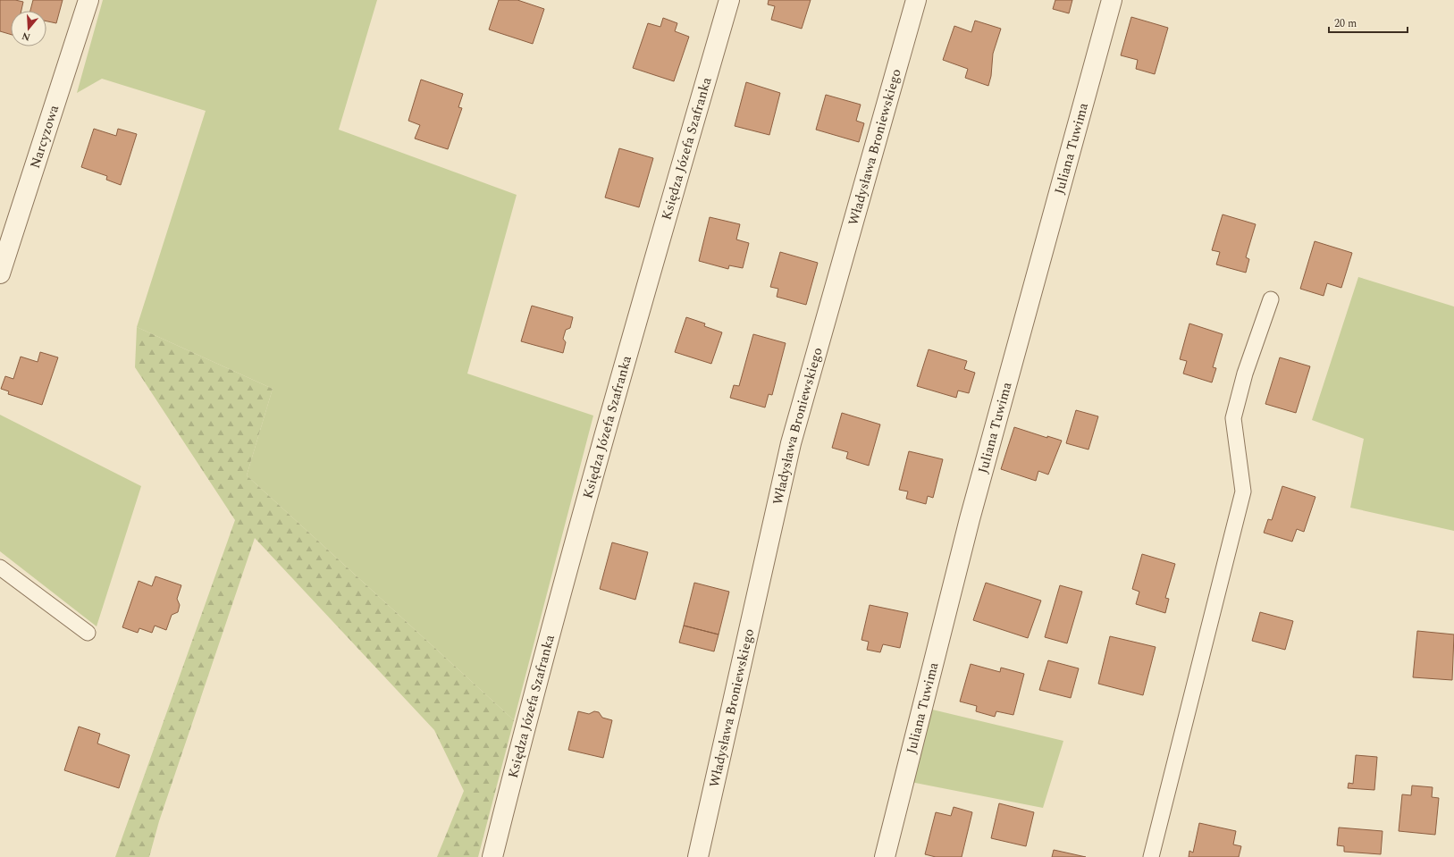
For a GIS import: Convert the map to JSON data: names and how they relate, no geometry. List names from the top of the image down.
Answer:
{
  "streets": {
    "street": [
      "Narcyzowa",
      "Władysława Broniewskiego",
      "Juliana Tuwima",
      "Księdza Józefa Szafranka"
    ]
  },
  "scale_bar": "20 m",
  "north": "bottom"
}
